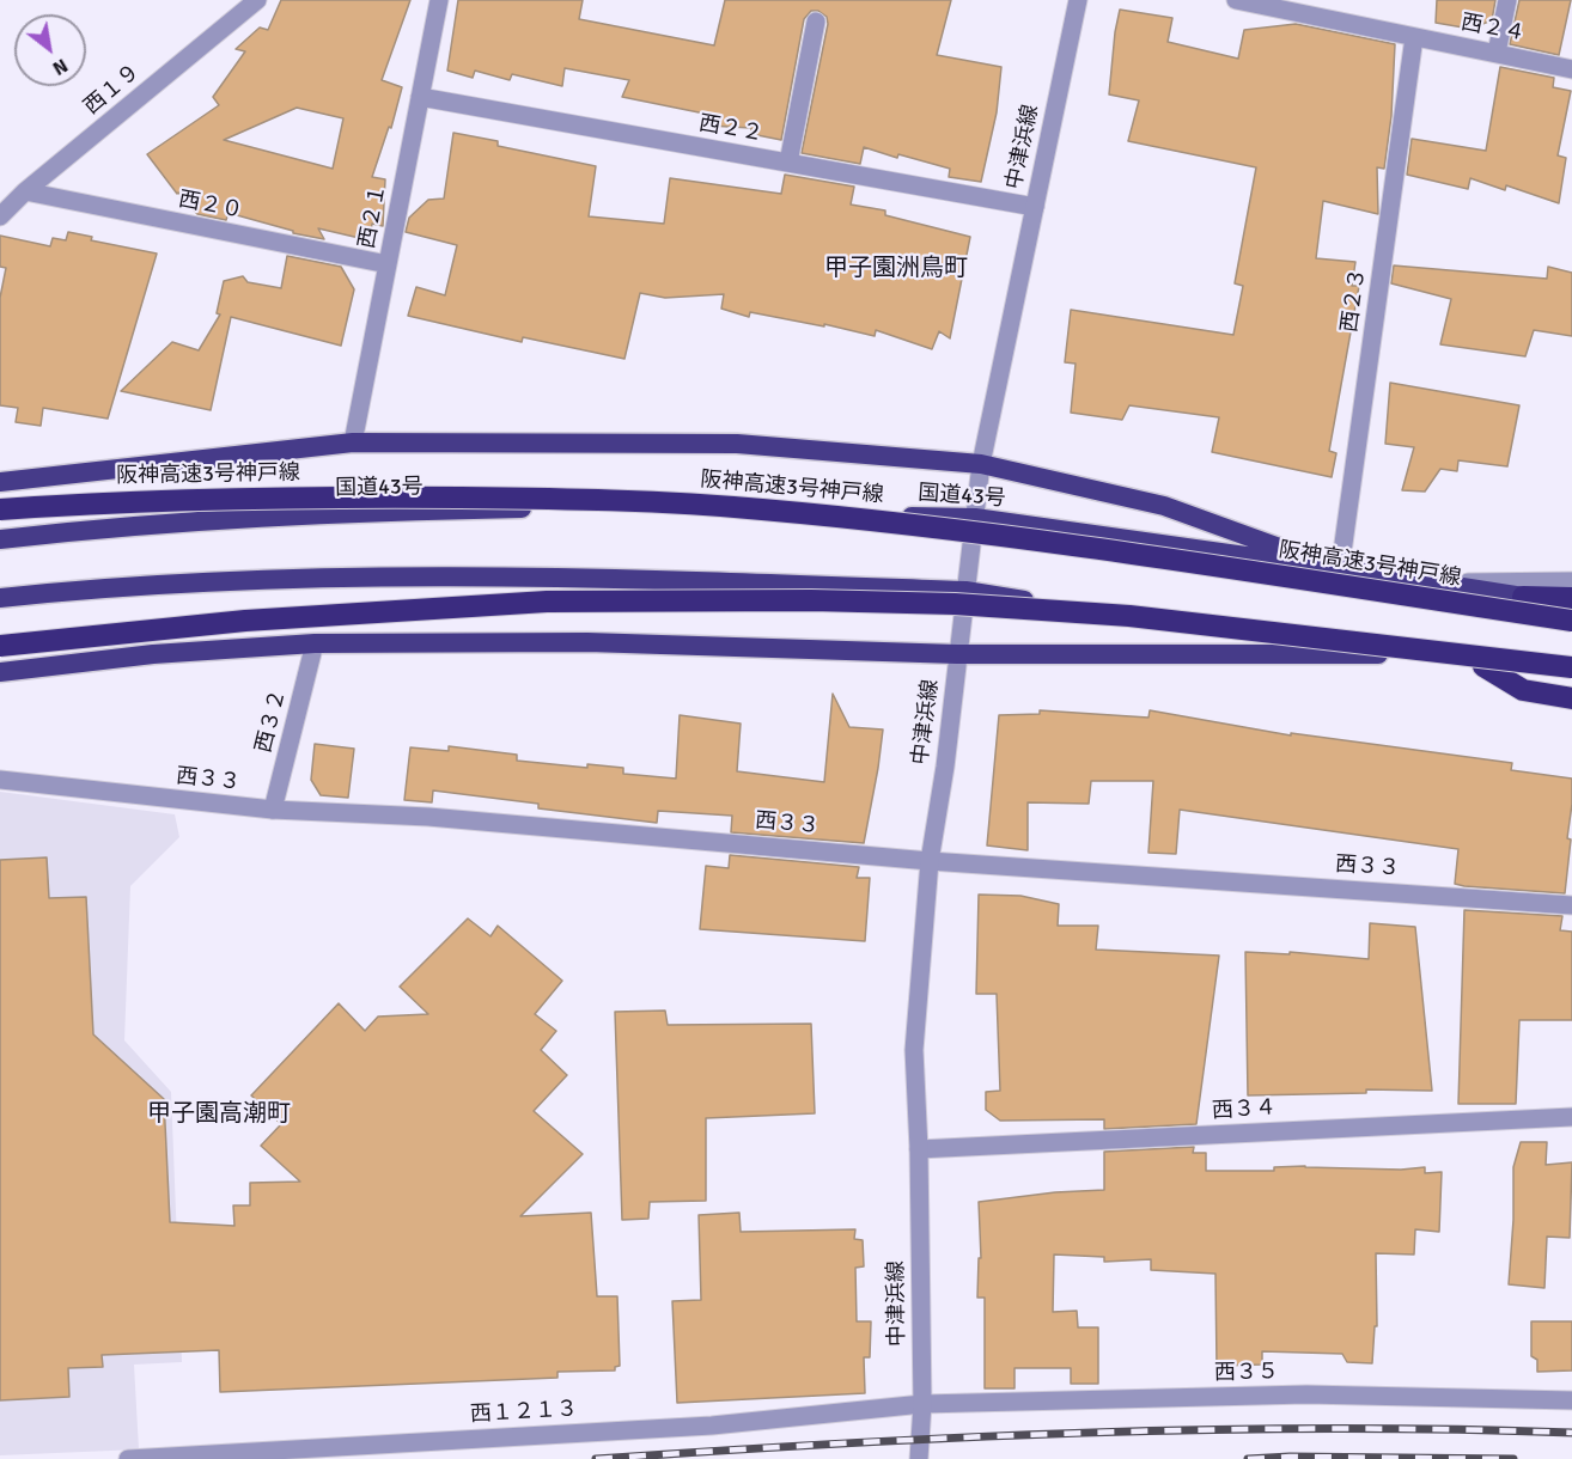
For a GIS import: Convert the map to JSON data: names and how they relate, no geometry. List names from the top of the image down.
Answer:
{
  "streets": {
    "highway": ["阪神高速3号神戸線", "国道43号"],
    "street": [
      "西２４",
      "西１９",
      "西２２",
      "中津浜線",
      "西２０",
      "西２１",
      "西２３",
      "西３２",
      "西３３",
      "西３４",
      "西３５",
      "西１２１３"
    ]
  },
  "crossings": [
    ["西２４", "西２３"],
    ["西１９", "西２０"],
    ["西２２", "中津浜線"],
    ["西２２", "西２１"],
    ["中津浜線", "国道43号"],
    ["中津浜線", "西３３"],
    ["中津浜線", "西３４"],
    ["中津浜線", "西３５"],
    ["中津浜線", "西１２１３"],
    ["西２０", "西２１"],
    ["西２３", "国道43号"],
    ["西３２", "西３３"],
    ["西３５", "西１２１３"]
  ],
  "districts": ["甲子園洲鳥町", "甲子園高潮町"],
  "north": "bottom right"
}
